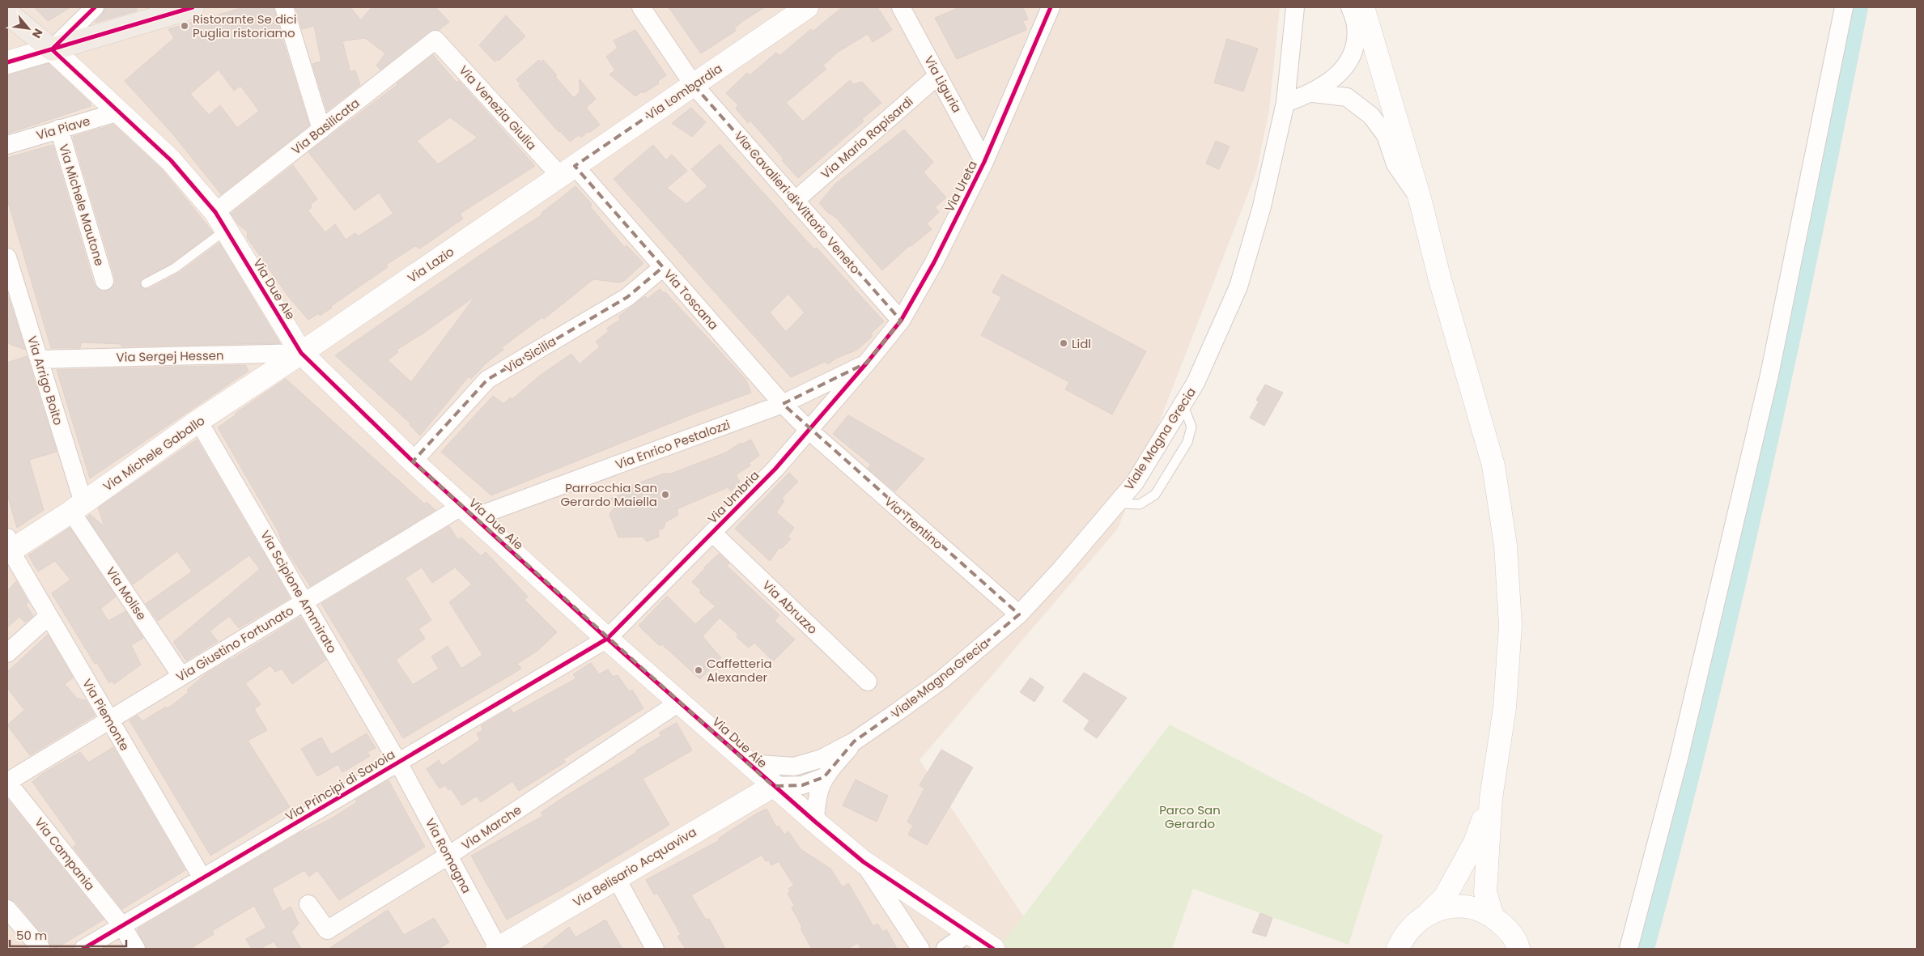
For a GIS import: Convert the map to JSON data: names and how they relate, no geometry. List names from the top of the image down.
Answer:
{
  "streets": {
    "street": [
      "Via Liguria",
      "Via Lombardia",
      "Via Venezia Giulia",
      "Via Basilicata",
      "Via Piave",
      "Via Mario Rapisardi",
      "Via Ureta",
      "Via Cavalieri di Vittorio Veneto",
      "Via Michele Mautone",
      "Via Lazio",
      "Via Due Aie",
      "Via Toscana",
      "Via Sicilia",
      "Via Sergej Hessen",
      "Via Arrigo Boito",
      "Viale Magna Grecia",
      "Via Enrico Pestalozzi",
      "Via Michele Gaballo",
      "Via Umbria",
      "Via Trentino",
      "Via Scipione Ammirato",
      "Via Molise",
      "Via Abruzzo",
      "Via Giustino Fortunato",
      "Via Piemonte",
      "Via Principi di Savoia",
      "Via Marche",
      "Via Campania",
      "Via Romagna",
      "Via Belisario Acquaviva"
    ]
  },
  "crossings": [
    ["Via Liguria", "Via Mario Rapisardi"],
    ["Via Liguria", "Via Ureta"],
    ["Via Lombardia", "Via Venezia Giulia"],
    ["Via Lombardia", "Via Cavalieri di Vittorio Veneto"],
    ["Via Lombardia", "Via Lazio"],
    ["Via Lombardia", "Via Toscana"],
    ["Via Venezia Giulia", "Via Basilicata"],
    ["Via Venezia Giulia", "Via Lazio"],
    ["Via Venezia Giulia", "Via Toscana"],
    ["Via Basilicata", "Via Due Aie"],
    ["Via Piave", "Via Michele Mautone"],
    ["Via Piave", "Via Due Aie"],
    ["Via Mario Rapisardi", "Via Cavalieri di Vittorio Veneto"],
    ["Via Ureta", "Via Cavalieri di Vittorio Veneto"],
    ["Via Ureta", "Via Enrico Pestalozzi"],
    ["Via Ureta", "Via Umbria"],
    ["Via Lazio", "Via Due Aie"],
    ["Via Lazio", "Via Toscana"],
    ["Via Lazio", "Via Sergej Hessen"],
    ["Via Lazio", "Via Michele Gaballo"],
    ["Via Due Aie", "Via Sicilia"],
    ["Via Due Aie", "Via Sergej Hessen"],
    ["Via Due Aie", "Viale Magna Grecia"],
    ["Via Due Aie", "Via Enrico Pestalozzi"],
    ["Via Due Aie", "Via Michele Gaballo"],
    ["Via Due Aie", "Via Umbria"],
    ["Via Due Aie", "Via Giustino Fortunato"],
    ["Via Due Aie", "Via Principi di Savoia"],
    ["Via Due Aie", "Via Marche"],
    ["Via Due Aie", "Via Belisario Acquaviva"],
    ["Via Toscana", "Via Sicilia"],
    ["Via Toscana", "Via Enrico Pestalozzi"],
    ["Via Toscana", "Via Umbria"],
    ["Via Toscana", "Via Trentino"],
    ["Via Sergej Hessen", "Via Arrigo Boito"],
    ["Via Sergej Hessen", "Via Michele Gaballo"],
    ["Via Arrigo Boito", "Via Michele Gaballo"],
    ["Via Arrigo Boito", "Via Molise"],
    ["Viale Magna Grecia", "Via Trentino"],
    ["Viale Magna Grecia", "Via Belisario Acquaviva"],
    ["Via Enrico Pestalozzi", "Via Umbria"],
    ["Via Enrico Pestalozzi", "Via Giustino Fortunato"],
    ["Via Michele Gaballo", "Via Scipione Ammirato"],
    ["Via Michele Gaballo", "Via Molise"],
    ["Via Michele Gaballo", "Via Piemonte"],
    ["Via Umbria", "Via Trentino"],
    ["Via Umbria", "Via Abruzzo"],
    ["Via Umbria", "Via Principi di Savoia"],
    ["Via Scipione Ammirato", "Via Giustino Fortunato"],
    ["Via Scipione Ammirato", "Via Principi di Savoia"],
    ["Via Scipione Ammirato", "Via Romagna"],
    ["Via Molise", "Via Giustino Fortunato"],
    ["Via Giustino Fortunato", "Via Piemonte"],
    ["Via Giustino Fortunato", "Via Campania"],
    ["Via Piemonte", "Via Principi di Savoia"],
    ["Via Principi di Savoia", "Via Campania"],
    ["Via Principi di Savoia", "Via Romagna"],
    ["Via Marche", "Via Romagna"],
    ["Via Romagna", "Via Belisario Acquaviva"]
  ],
  "parks": ["Parco San Gerardo"],
  "places": [
    "Ristorante Se dici Puglia ristoriamo",
    "Lidl",
    "Parrocchia San Gerardo Maiella",
    "Caffetteria Alexander"
  ],
  "scale_bar": "50 m",
  "north": "bottom right"
}
